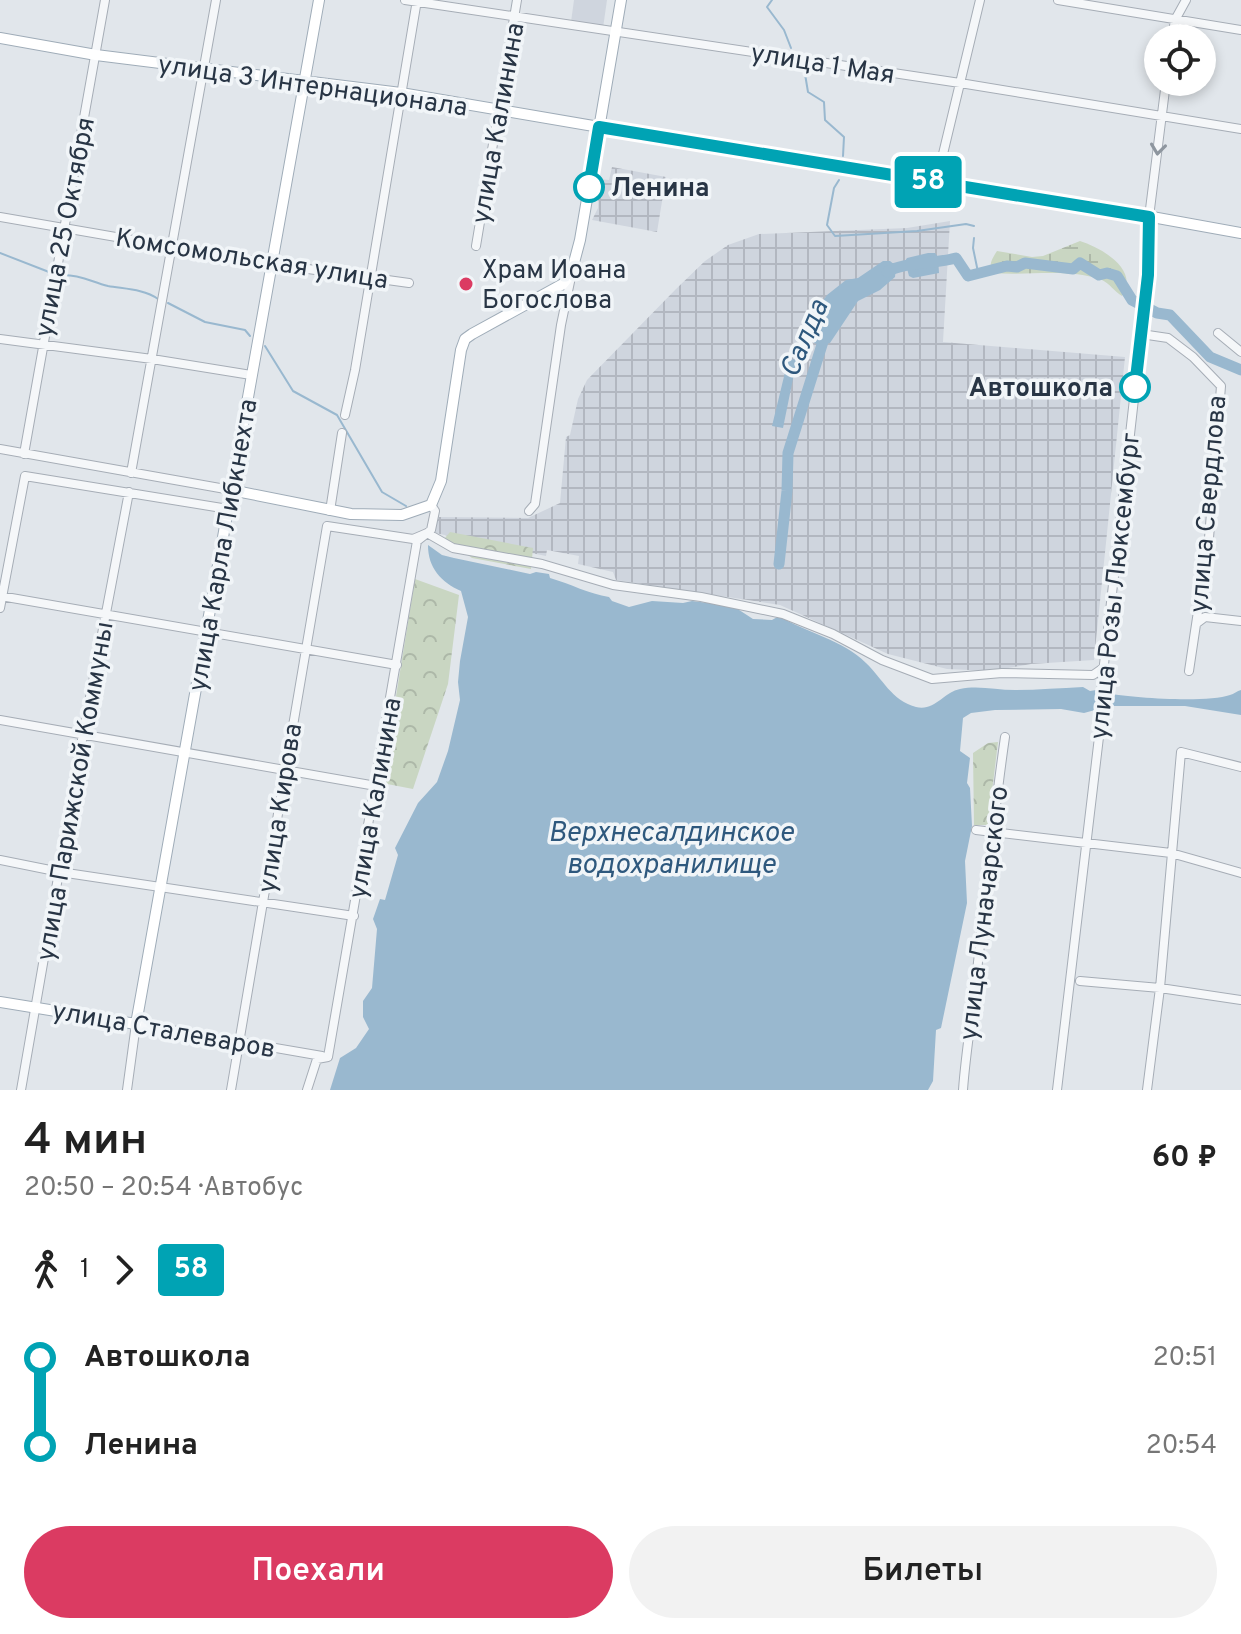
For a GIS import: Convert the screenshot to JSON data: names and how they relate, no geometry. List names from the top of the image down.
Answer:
{
  "streets": {
    "main road": ["улица 3 Интернационала", "улица Карла Либкнехта", "улица Сталеваров"],
    "street": [
      "улица 1 Мая",
      "улица Калинина",
      "улица 25 Октября",
      "Комсомольская улица",
      "улица Свердлова",
      "улица Розы Люксембург",
      "улица Парижской Коммуны",
      "улица Кирова",
      "улица Луначарского"
    ]
  },
  "crossings": [
    ["улица 1 Мая", "улица Калинина"],
    ["улица 1 Мая", "улица Розы Люксембург"],
    ["улица 3 Интернационала", "улица Калинина"],
    ["улица 3 Интернационала", "улица 25 Октября"],
    ["улица 3 Интернационала", "улица Карла Либкнехта"],
    ["улица 3 Интернационала", "улица Розы Люксембург"],
    ["улица Калинина", "улица Кирова"],
    ["улица Калинина", "улица Сталеваров"],
    ["улица 25 Октября", "Комсомольская улица"],
    ["Комсомольская улица", "улица Карла Либкнехта"],
    ["улица Свердлова", "улица Розы Люксембург"],
    ["улица Карла Либкнехта", "улица Сталеваров"],
    ["улица Парижской Коммуны", "улица Сталеваров"],
    ["улица Кирова", "улица Сталеваров"]
  ],
  "water": ["Салда", "Верхнесалдинское водохранилище"],
  "places": ["Ленина", "Храм Иоана Богослова", "Автошкола"],
  "lines": ["bus line 58"],
  "page": {
    "on_map": "58",
    "heading": ["4 мин", "20:50 – 20:54 · Автобус", "60 ₽"],
    "legs": ["1", "58"],
    "list": [
      {
        "name": "Автошкола",
        "value": "20:51"
      },
      {
        "name": "Ленина",
        "value": "20:54"
      }
    ],
    "buttons": ["Поехали", "Билеты"]
  }
}
